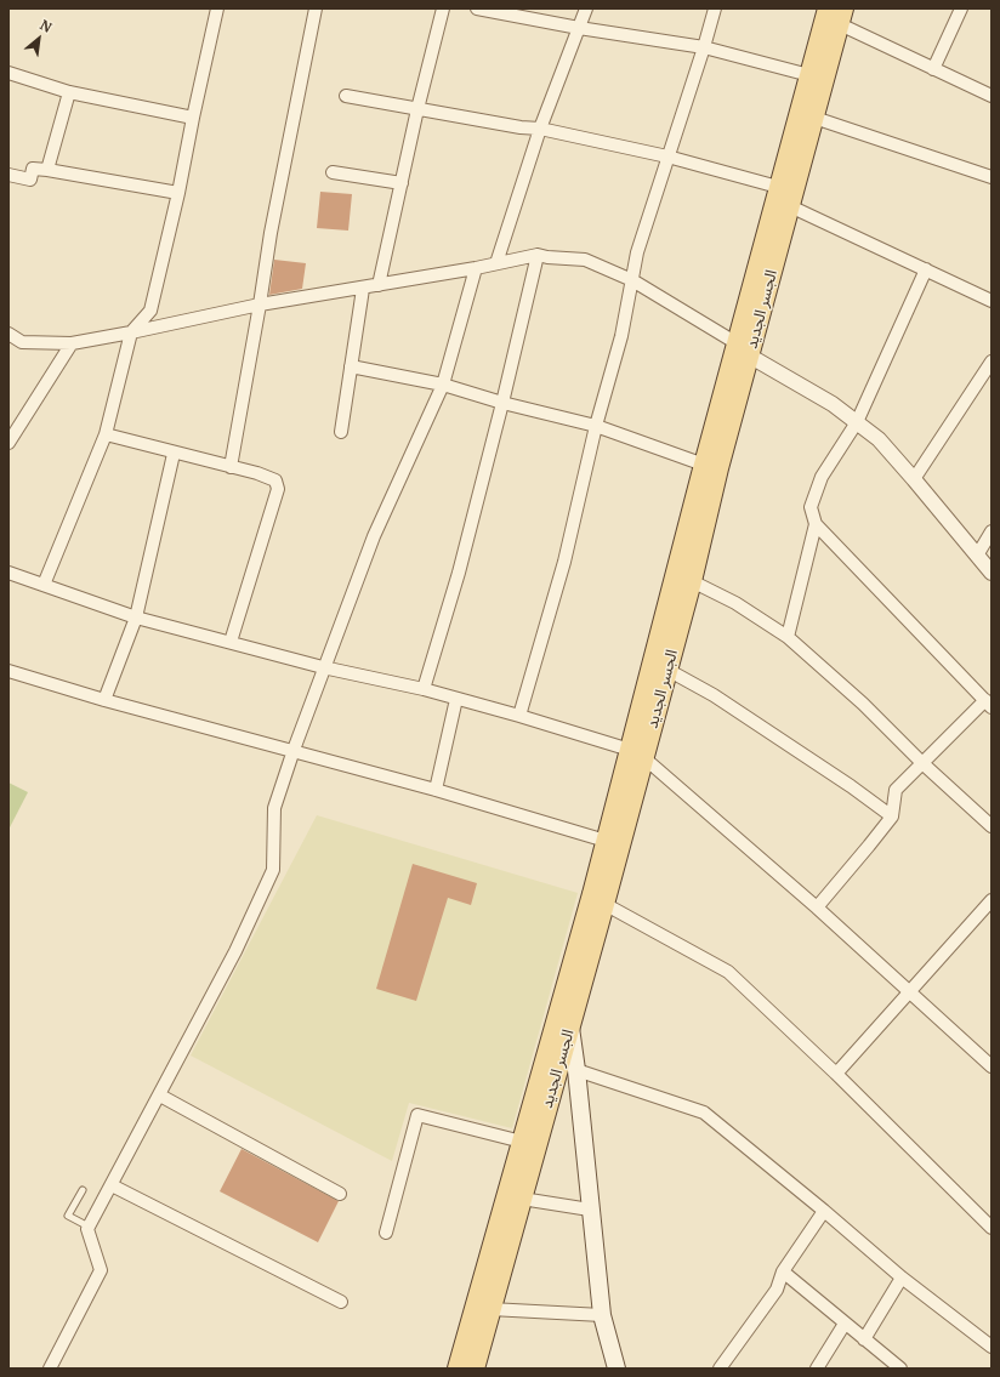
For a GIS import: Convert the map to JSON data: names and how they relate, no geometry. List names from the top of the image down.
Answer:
{
  "streets": {
    "main road": ["الجسر الجديد"]
  },
  "north": "top right"
}
